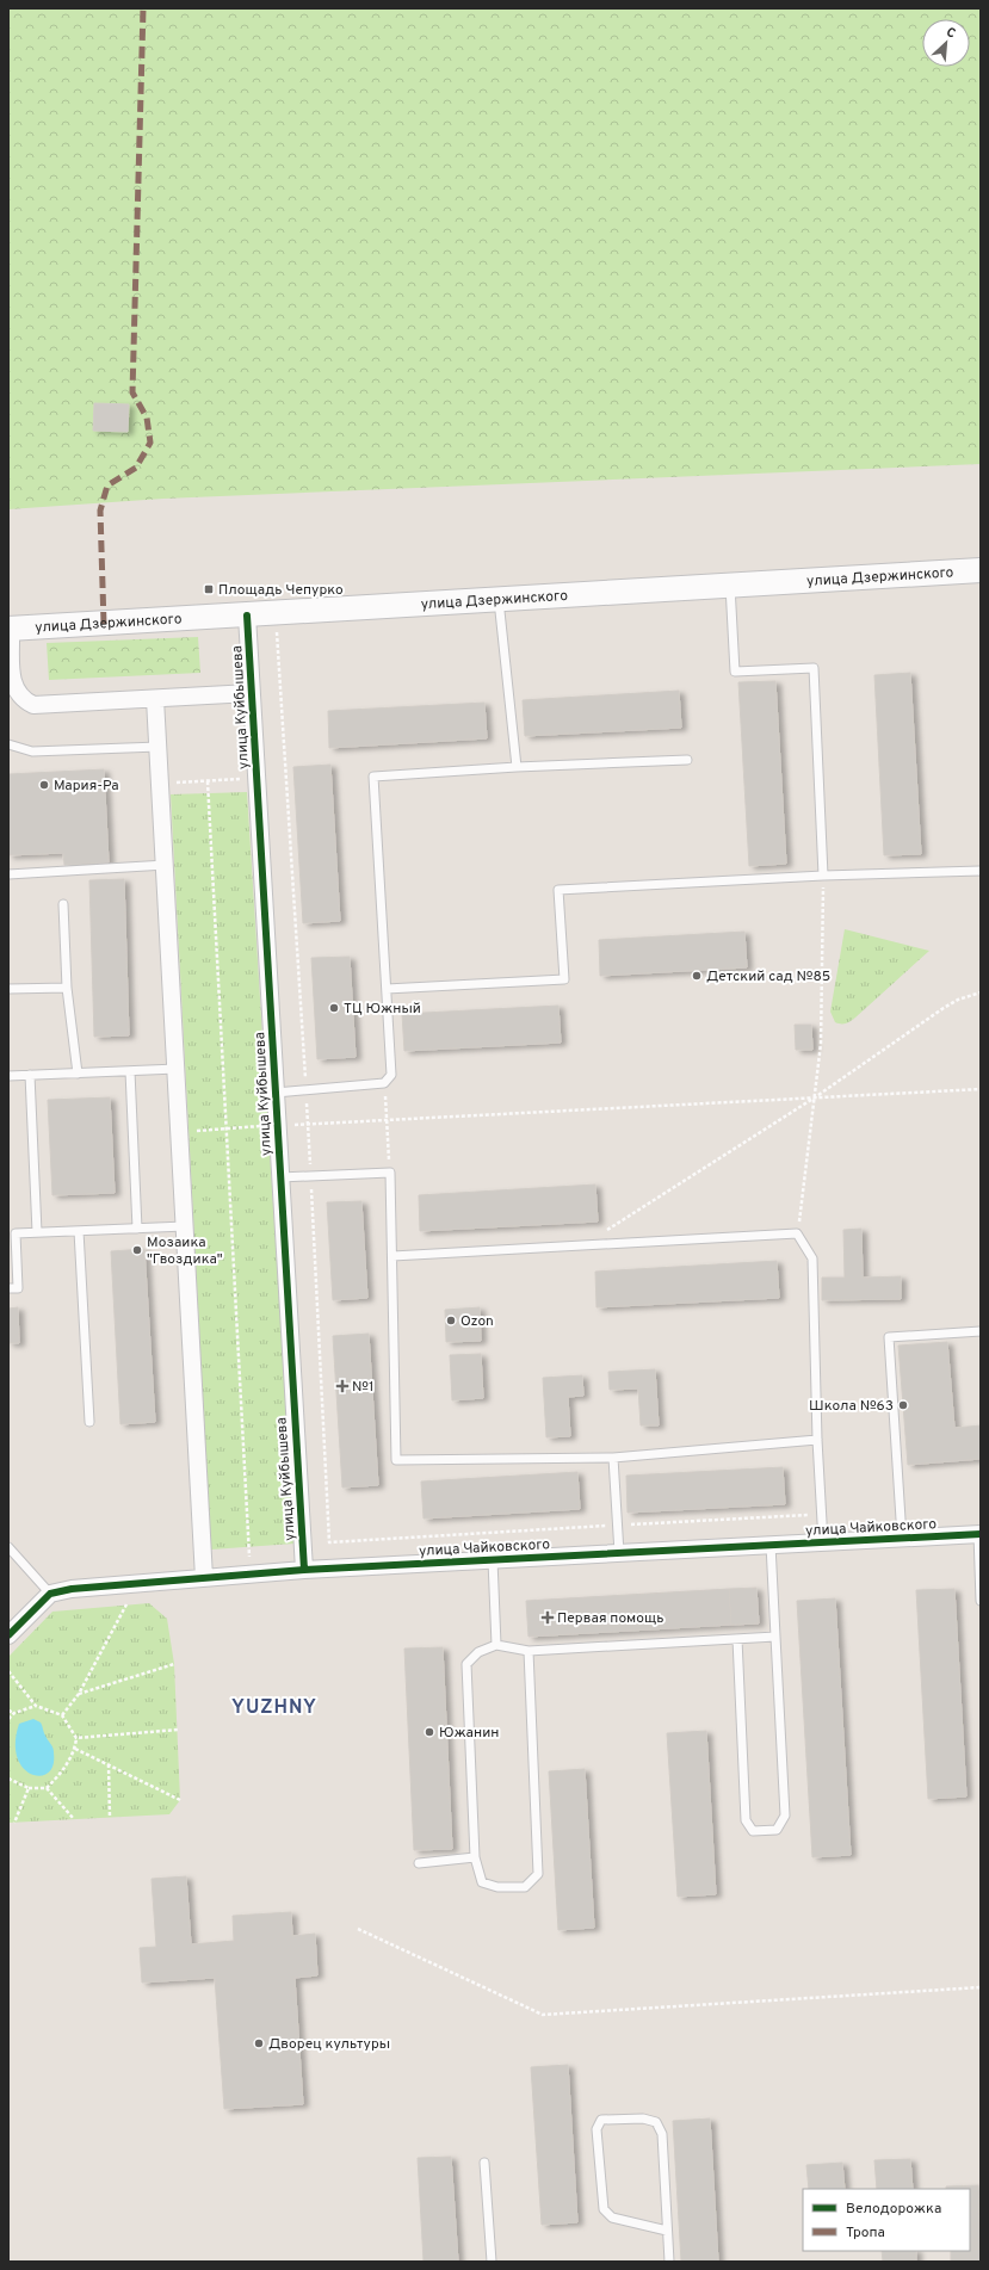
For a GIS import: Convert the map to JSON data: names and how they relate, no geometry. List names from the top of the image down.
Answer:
{
  "streets": {
    "main road": ["улица Дзержинского"],
    "street": ["улица Куйбышева", "улица Чайковского"]
  },
  "crossings": [
    ["улица Дзержинского", "улица Куйбышева"],
    ["улица Куйбышева", "улица Чайковского"]
  ],
  "districts": ["YUZHNY"],
  "places": {
    "transit": ["Площадь Чепурко"],
    "other": [
      "Мария-Ра",
      "Детский сад №85",
      "ТЦ Южный",
      "Мозаика \"Гвоздика\"",
      "Ozon",
      "Школа №63",
      "Южанин",
      "Дворец культуры"
    ],
    "health": ["№1", "Первая помощь"]
  },
  "legend": ["Велодорожка", "Тропа"],
  "north": "top right"
}
